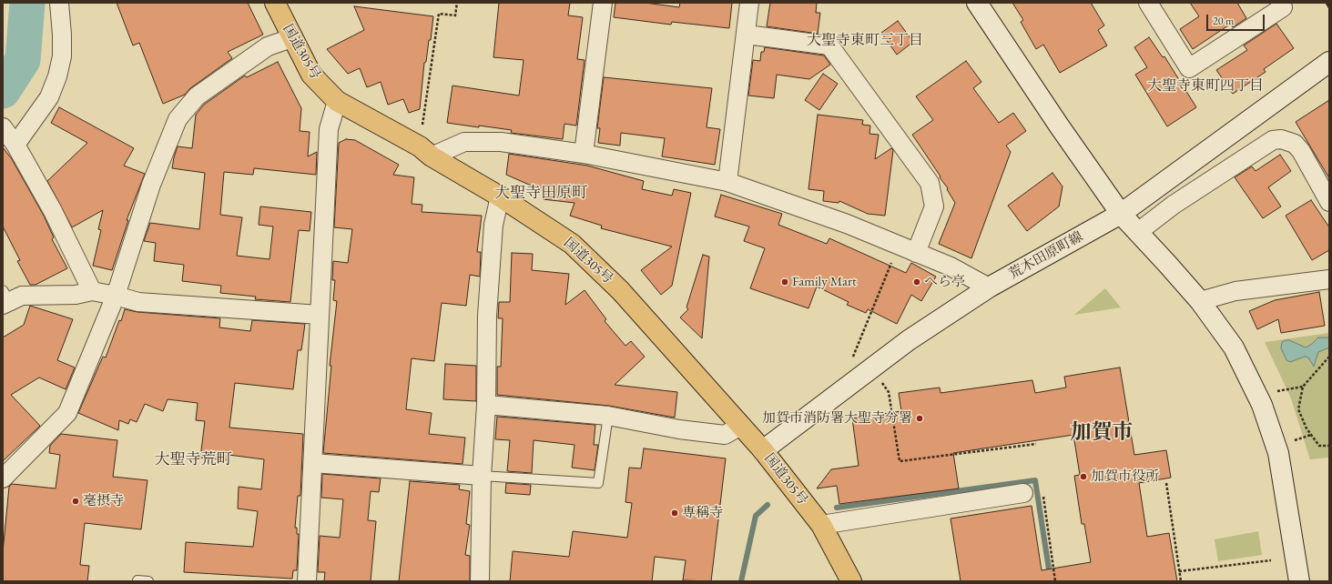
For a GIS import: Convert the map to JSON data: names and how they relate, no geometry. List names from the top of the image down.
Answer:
{
  "streets": {
    "highway": ["国道305号"],
    "main road": ["荒木田原町線"]
  },
  "crossings": [
    ["国道305号", "荒木田原町線"]
  ],
  "districts": [
    "大聖寺東町三丁目",
    "大聖寺東町四丁目",
    "大聖寺田原町",
    "加賀市",
    "大聖寺荒町"
  ],
  "places": [
    "Family Mart",
    "へら亭",
    "加賀市消防署大聖寺分署",
    "加賀市役所",
    "毫摂寺",
    "専稱寺"
  ],
  "scale_bar": "20 m"
}
